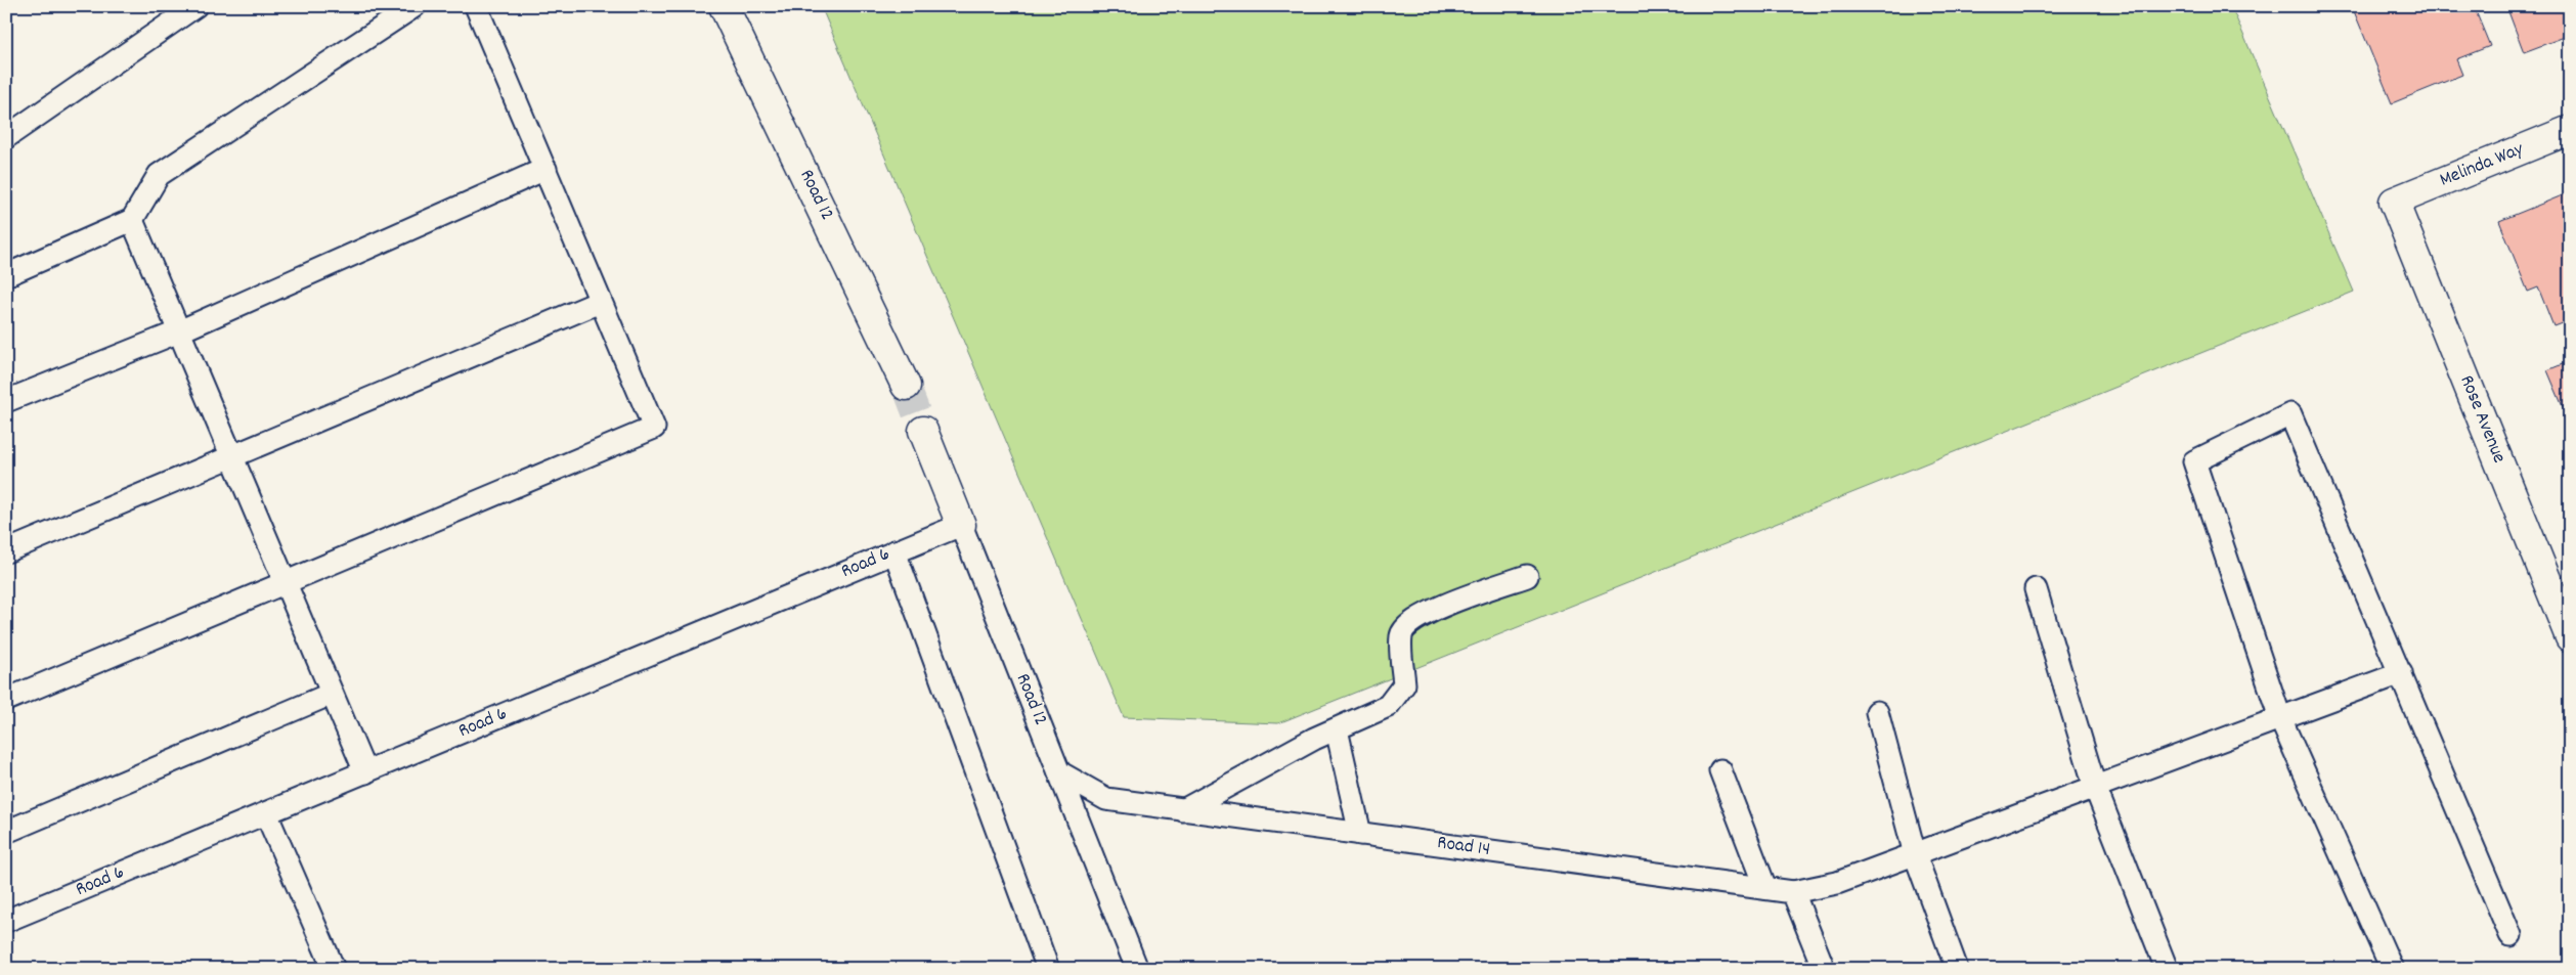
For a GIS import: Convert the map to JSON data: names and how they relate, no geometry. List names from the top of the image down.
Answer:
{
  "streets": {
    "street": ["Melinda Way", "Road 12", "Rose Avenue"],
    "lane": ["Road 6", "Road 14"]
  },
  "crossings": [
    ["Melinda Way", "Rose Avenue"],
    ["Road 12", "Road 6"],
    ["Road 12", "Road 14"]
  ]
}
